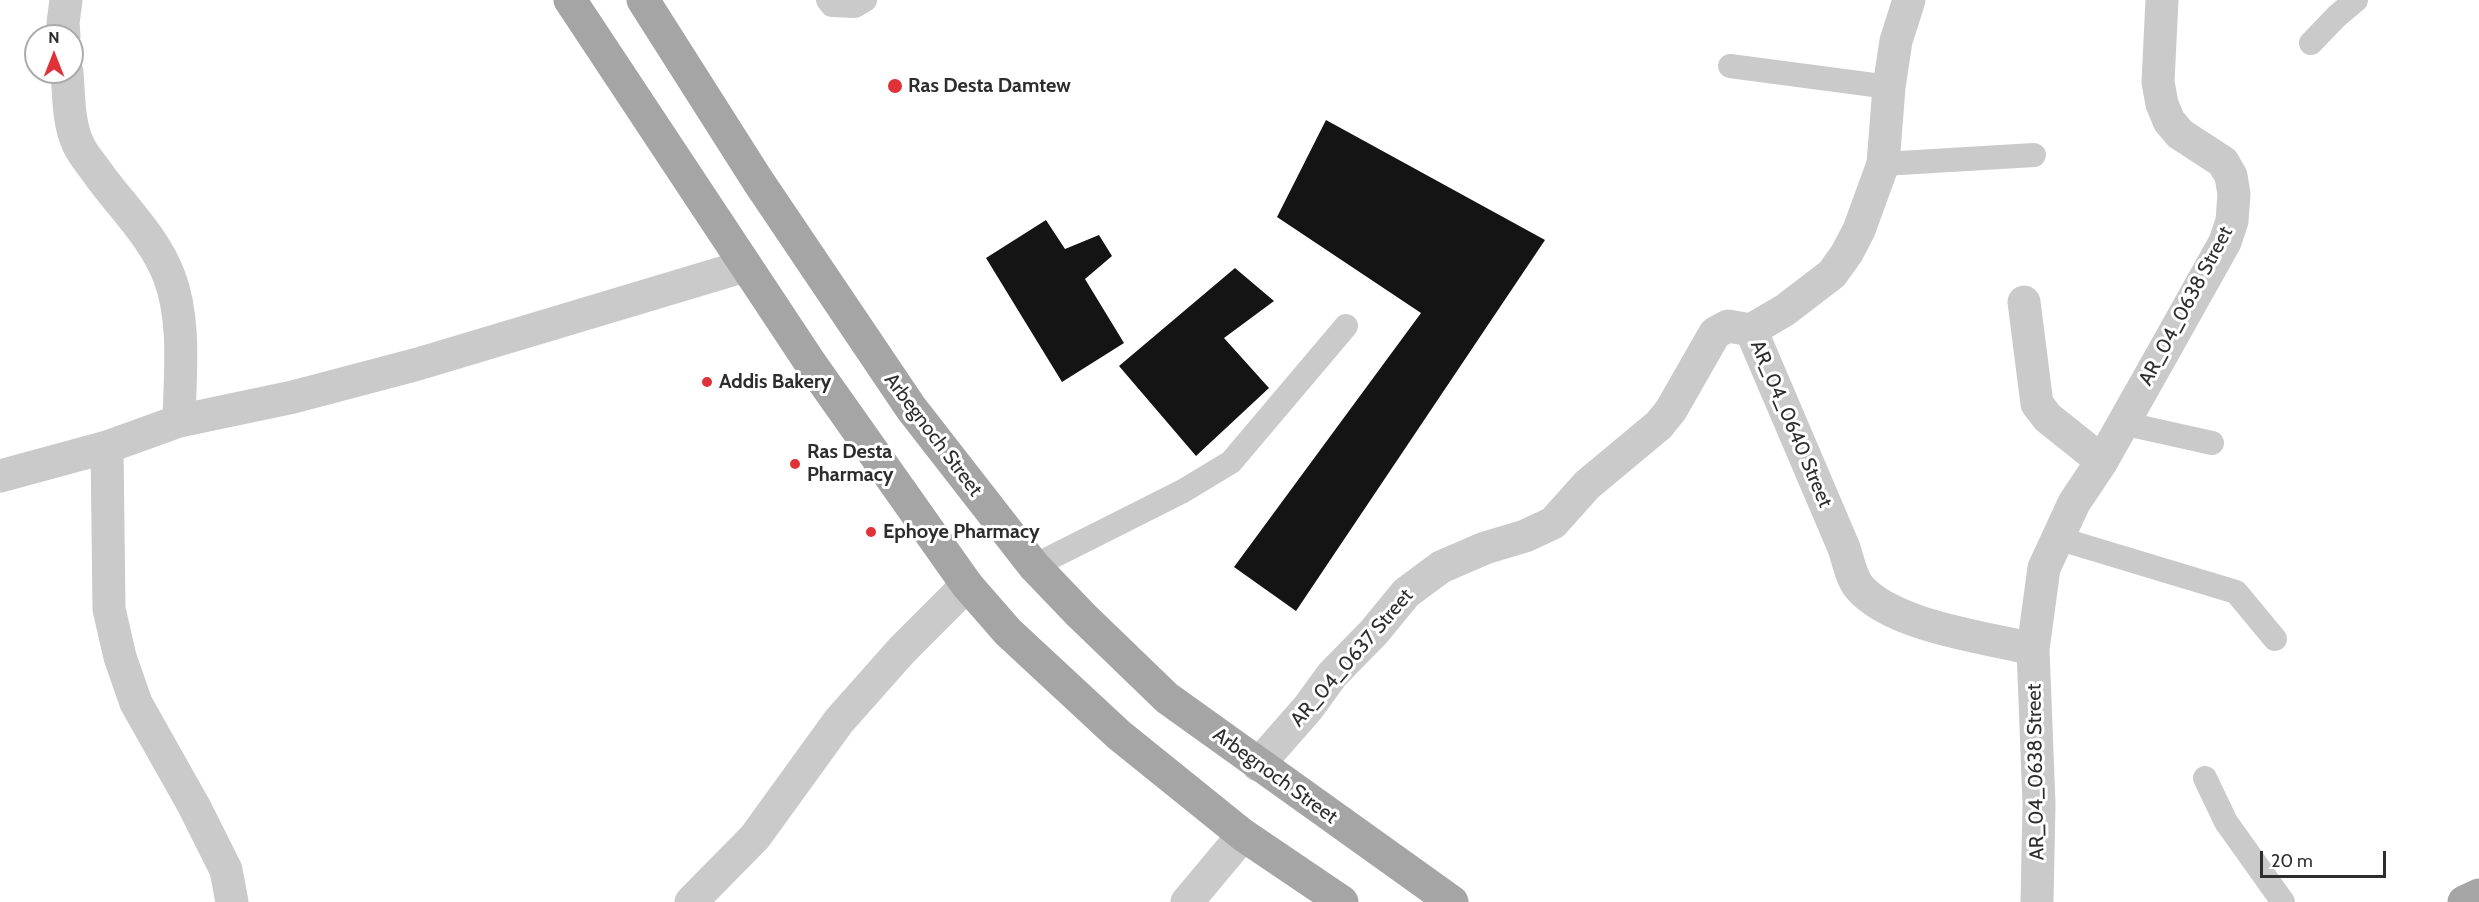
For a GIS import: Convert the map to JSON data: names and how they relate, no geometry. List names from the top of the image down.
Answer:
{
  "streets": {
    "main road": ["Arbegnoch Street"],
    "street": ["AR_04_0638 Street", "AR_04_0640 Street", "AR_04_0637 Street"]
  },
  "crossings": [
    ["AR_04_0638 Street", "AR_04_0640 Street"],
    ["AR_04_0640 Street", "AR_04_0637 Street"],
    ["Arbegnoch Street", "AR_04_0637 Street"]
  ],
  "places": [
    "Ras Desta Damtew",
    "Addis Bakery",
    "Ras Desta Pharmacy",
    "Ephoye Pharmacy"
  ],
  "scale_bar": "20 m",
  "north": "top"
}
